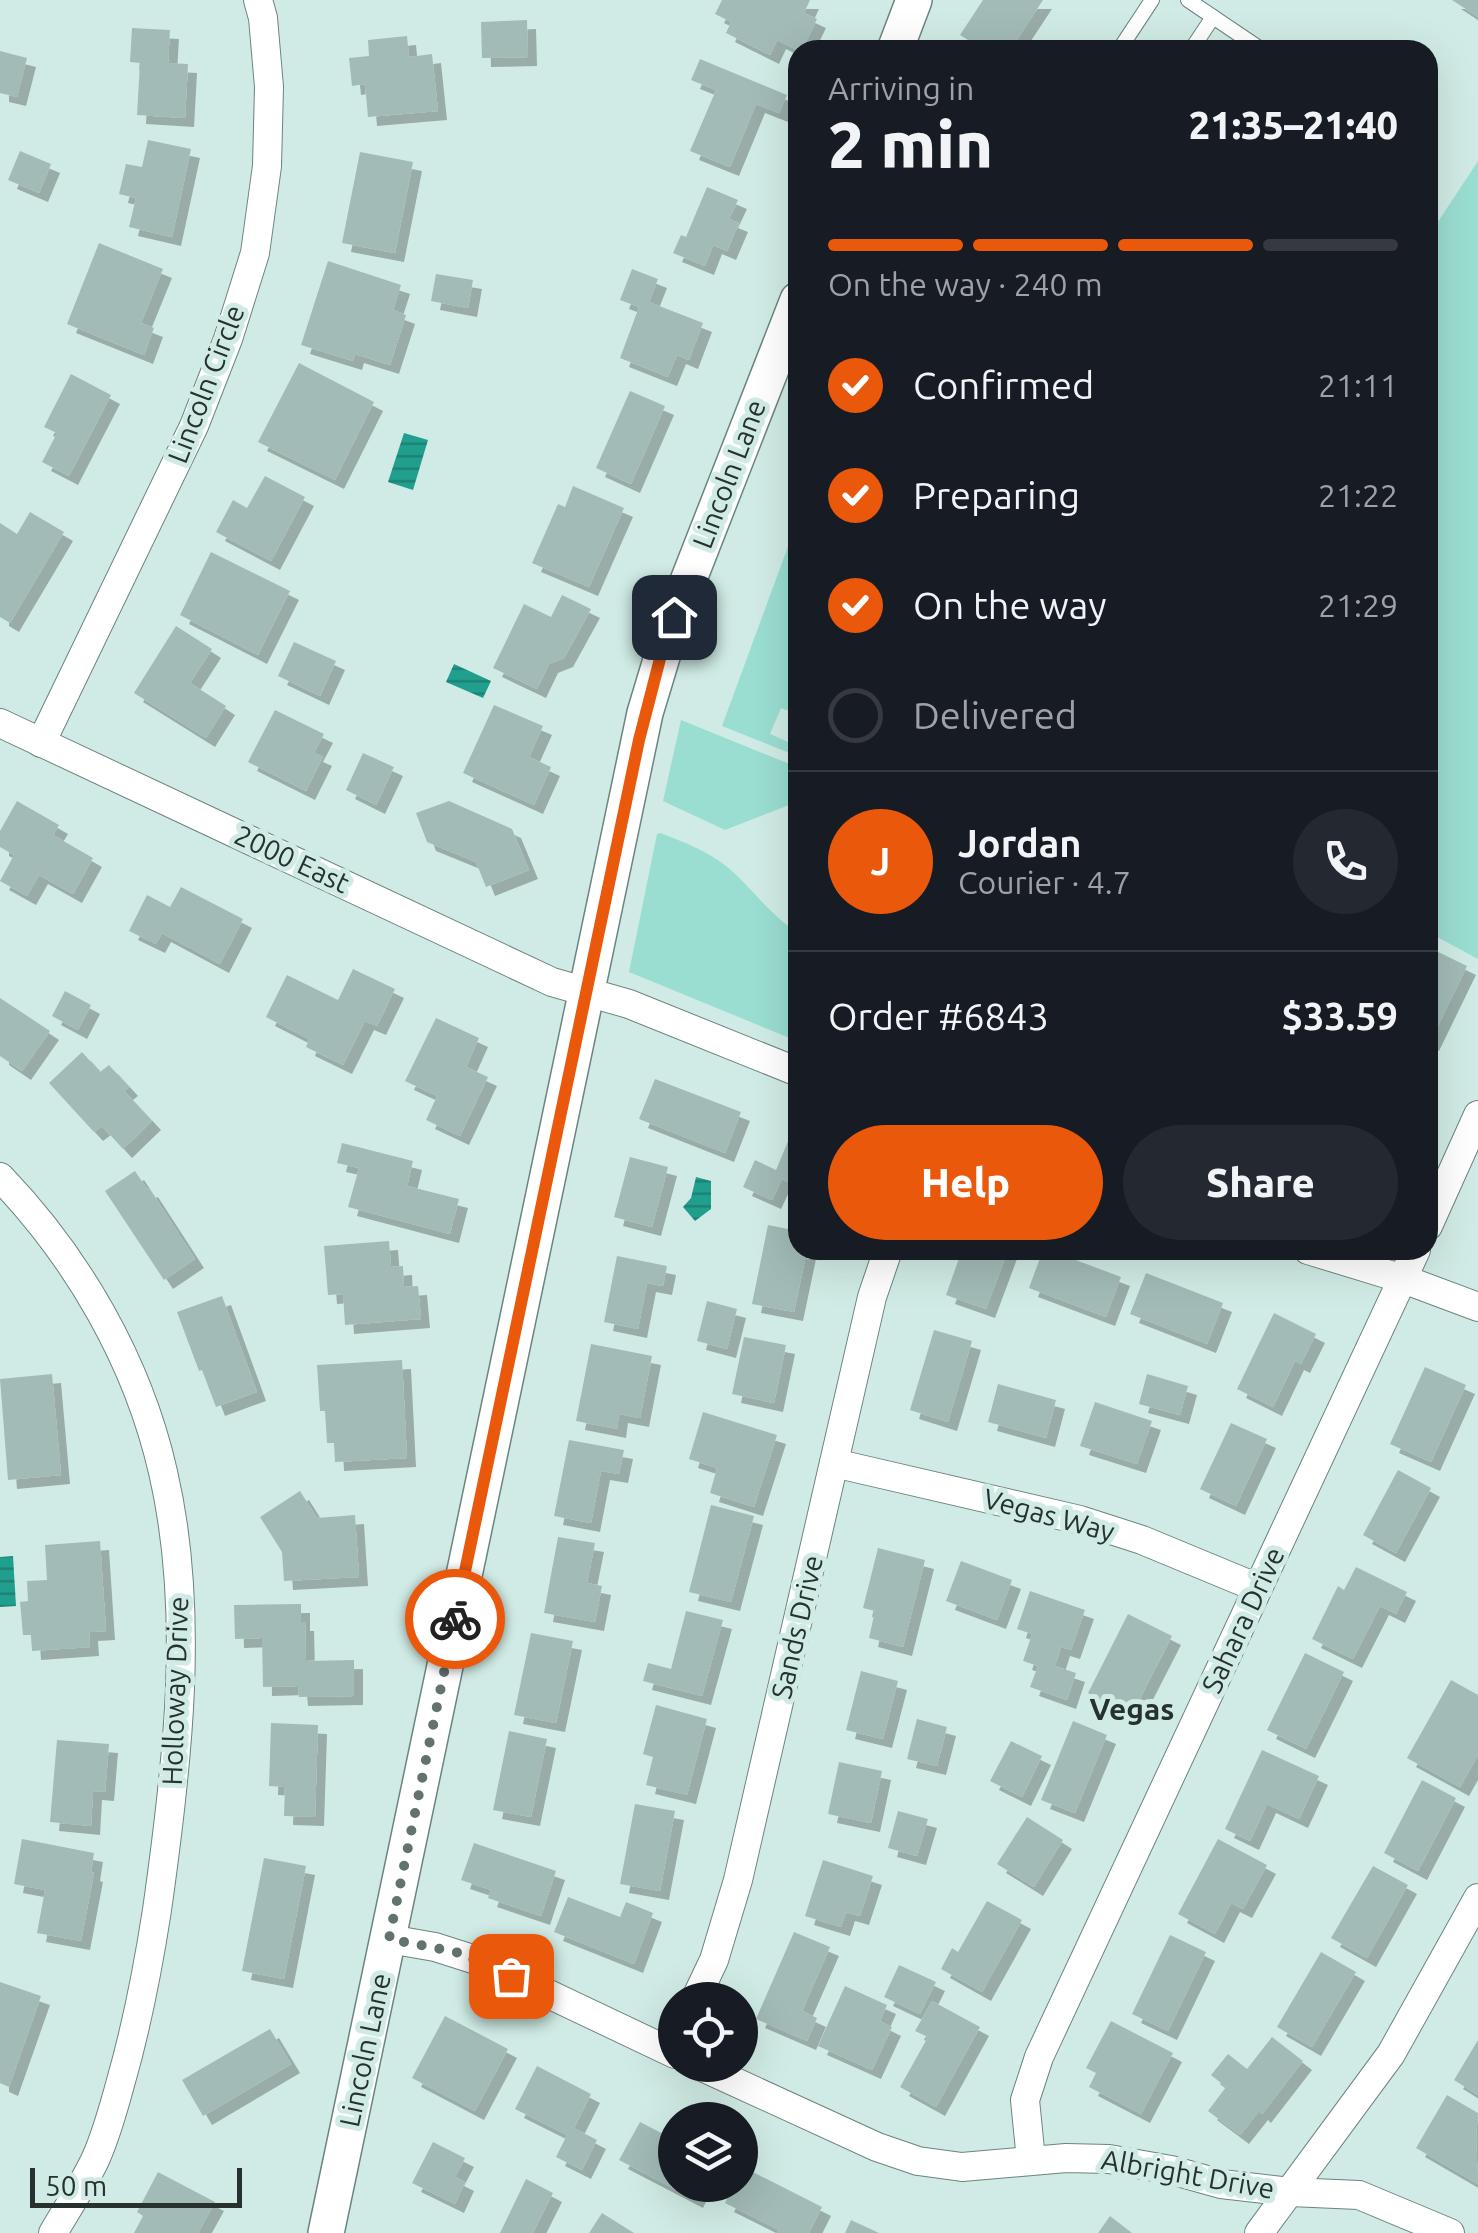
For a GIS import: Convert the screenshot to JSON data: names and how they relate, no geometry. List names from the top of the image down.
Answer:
{
  "streets": {
    "street": [
      "Lincoln Circle",
      "Lincoln Lane",
      "2000 East",
      "Vegas Way",
      "Sahara Drive",
      "Sands Drive",
      "Holloway Drive",
      "Albright Drive"
    ]
  },
  "crossings": [
    ["Lincoln Circle", "2000 East"],
    ["Lincoln Lane", "2000 East"],
    ["Vegas Way", "Sahara Drive"],
    ["Vegas Way", "Sands Drive"],
    ["Sahara Drive", "Albright Drive"]
  ],
  "districts": ["Vegas"],
  "scale_bar": "50 m",
  "page": {
    "heading": ["2 min", "Arriving in", "21:35–21:40"],
    "panel": [
      "Jordan",
      "Courier · 4.7",
      "Order #6843",
      "$33.59"
    ],
    "bar": "On the way · 240 m",
    "list": [
      ["Confirmed", "21:11"],
      ["Preparing", "21:22"],
      ["On the way", "21:29"],
      "Delivered"
    ],
    "round": "J",
    "buttons": ["Help", "Share"],
    "scale": "50 m"
  }
}
